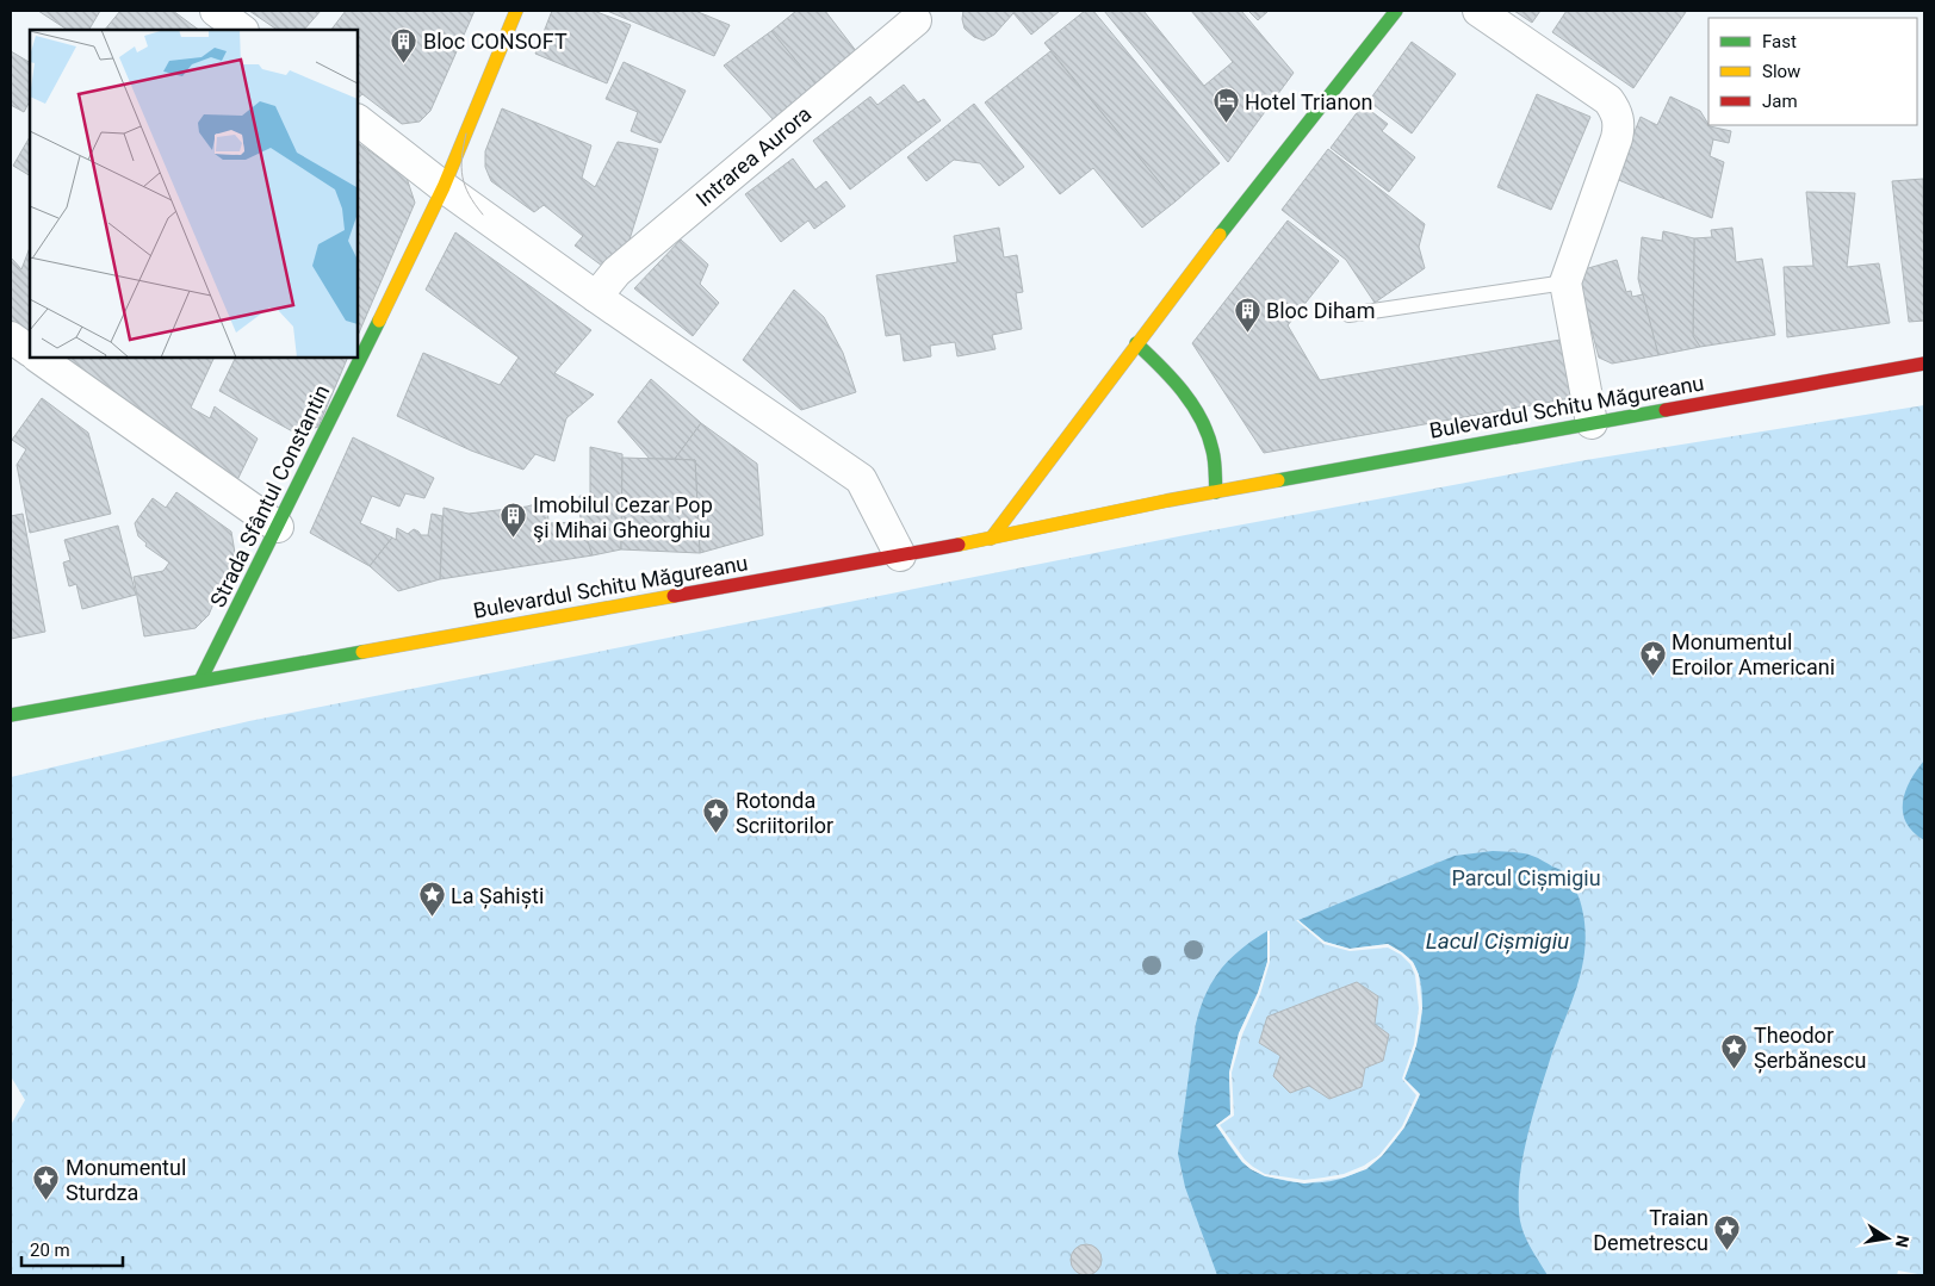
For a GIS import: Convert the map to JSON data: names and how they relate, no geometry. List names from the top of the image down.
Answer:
{
  "streets": {
    "main road": ["Bulevardul Schitu Măgureanu", "Strada Sfântul Constantin"],
    "street": ["Intrarea Aurora"]
  },
  "crossings": [
    ["Bulevardul Schitu Măgureanu", "Strada Sfântul Constantin"]
  ],
  "water": ["Lacul Cișmigiu"],
  "parks": ["Parcul Cișmigiu"],
  "places": {
    "building": ["Bloc CONSOFT", "Bloc Diham", "Imobilul Cezar Pop şi Mihai Gheorghiu"],
    "hotel": ["Hotel Trianon"],
    "place": [
      "Monumentul Eroilor Americani",
      "Rotonda Scriitorilor",
      "La Șahiști",
      "Theodor Șerbănescu",
      "Monumentul Sturdza",
      "Traian Demetrescu"
    ]
  },
  "legend": ["Fast", "Slow", "Jam"],
  "scale_bar": "20 m",
  "north": "right"
}
